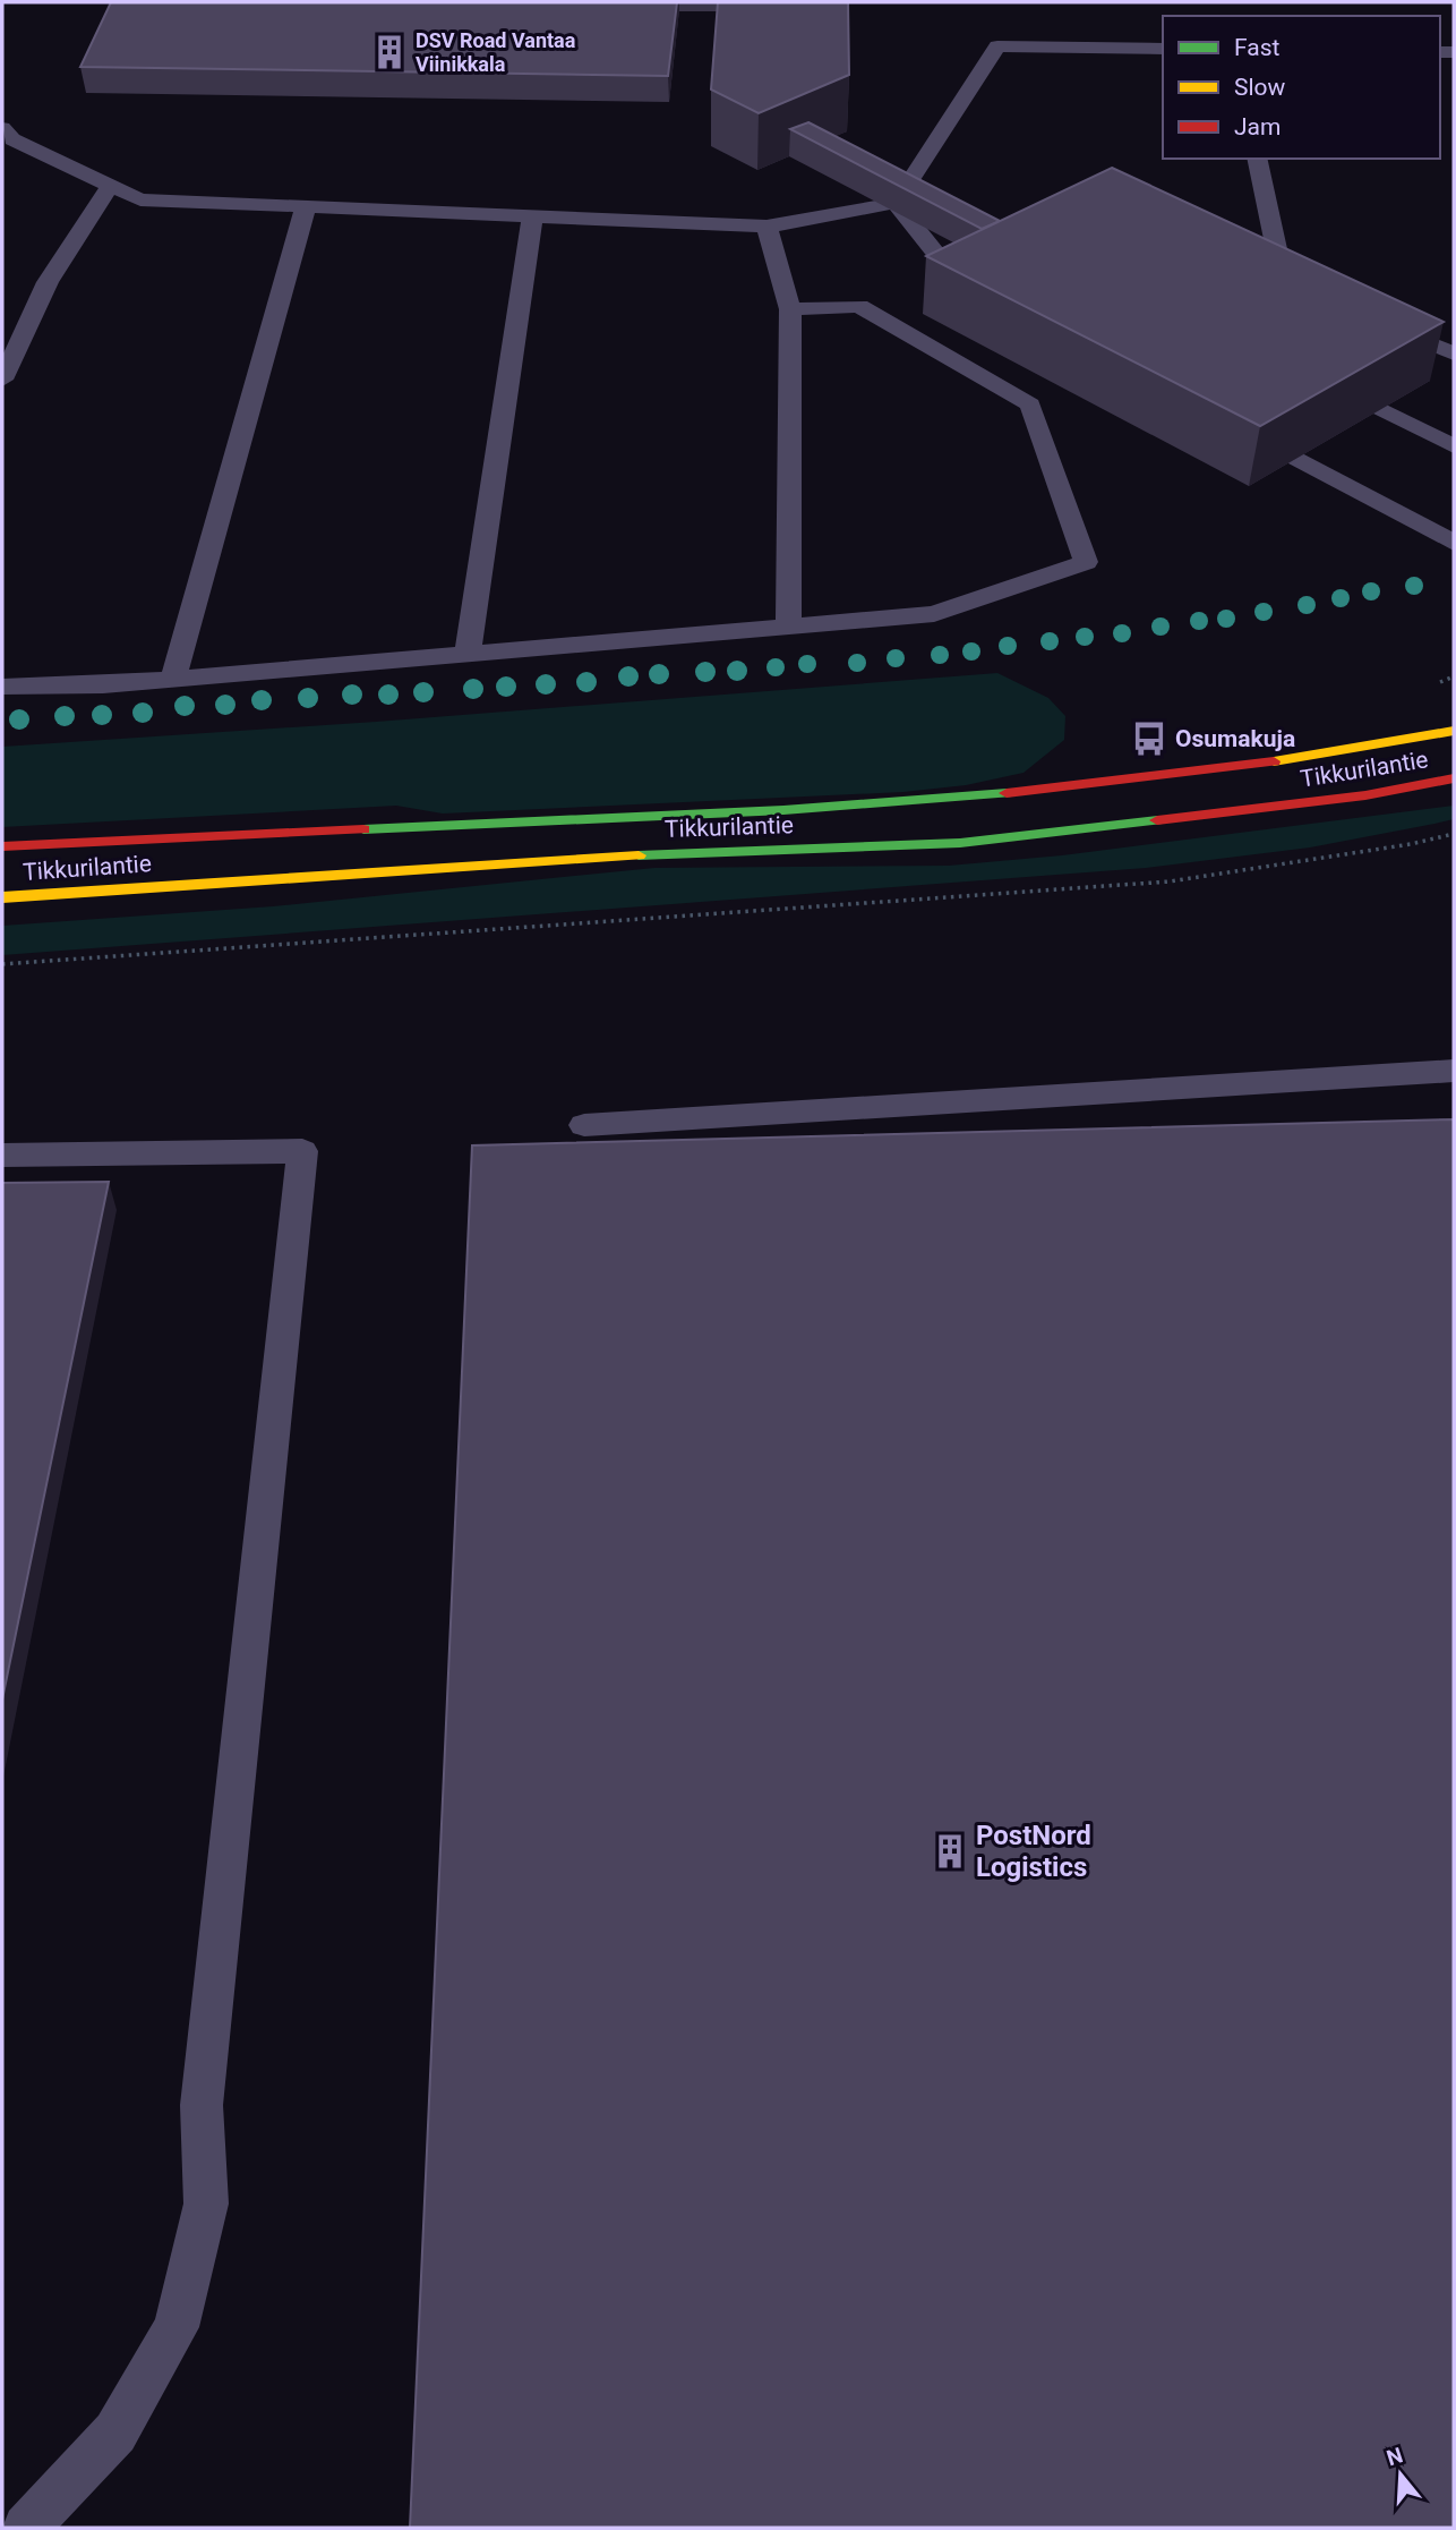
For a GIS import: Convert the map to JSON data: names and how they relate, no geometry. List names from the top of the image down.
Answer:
{
  "streets": {
    "main road": ["Tikkurilantie"]
  },
  "places": {
    "building": ["DSV Road Vantaa Viinikkala", "PostNord Logistics"],
    "bus stop": ["Osumakuja"]
  },
  "legend": ["Fast", "Slow", "Jam"],
  "north": "top"
}
